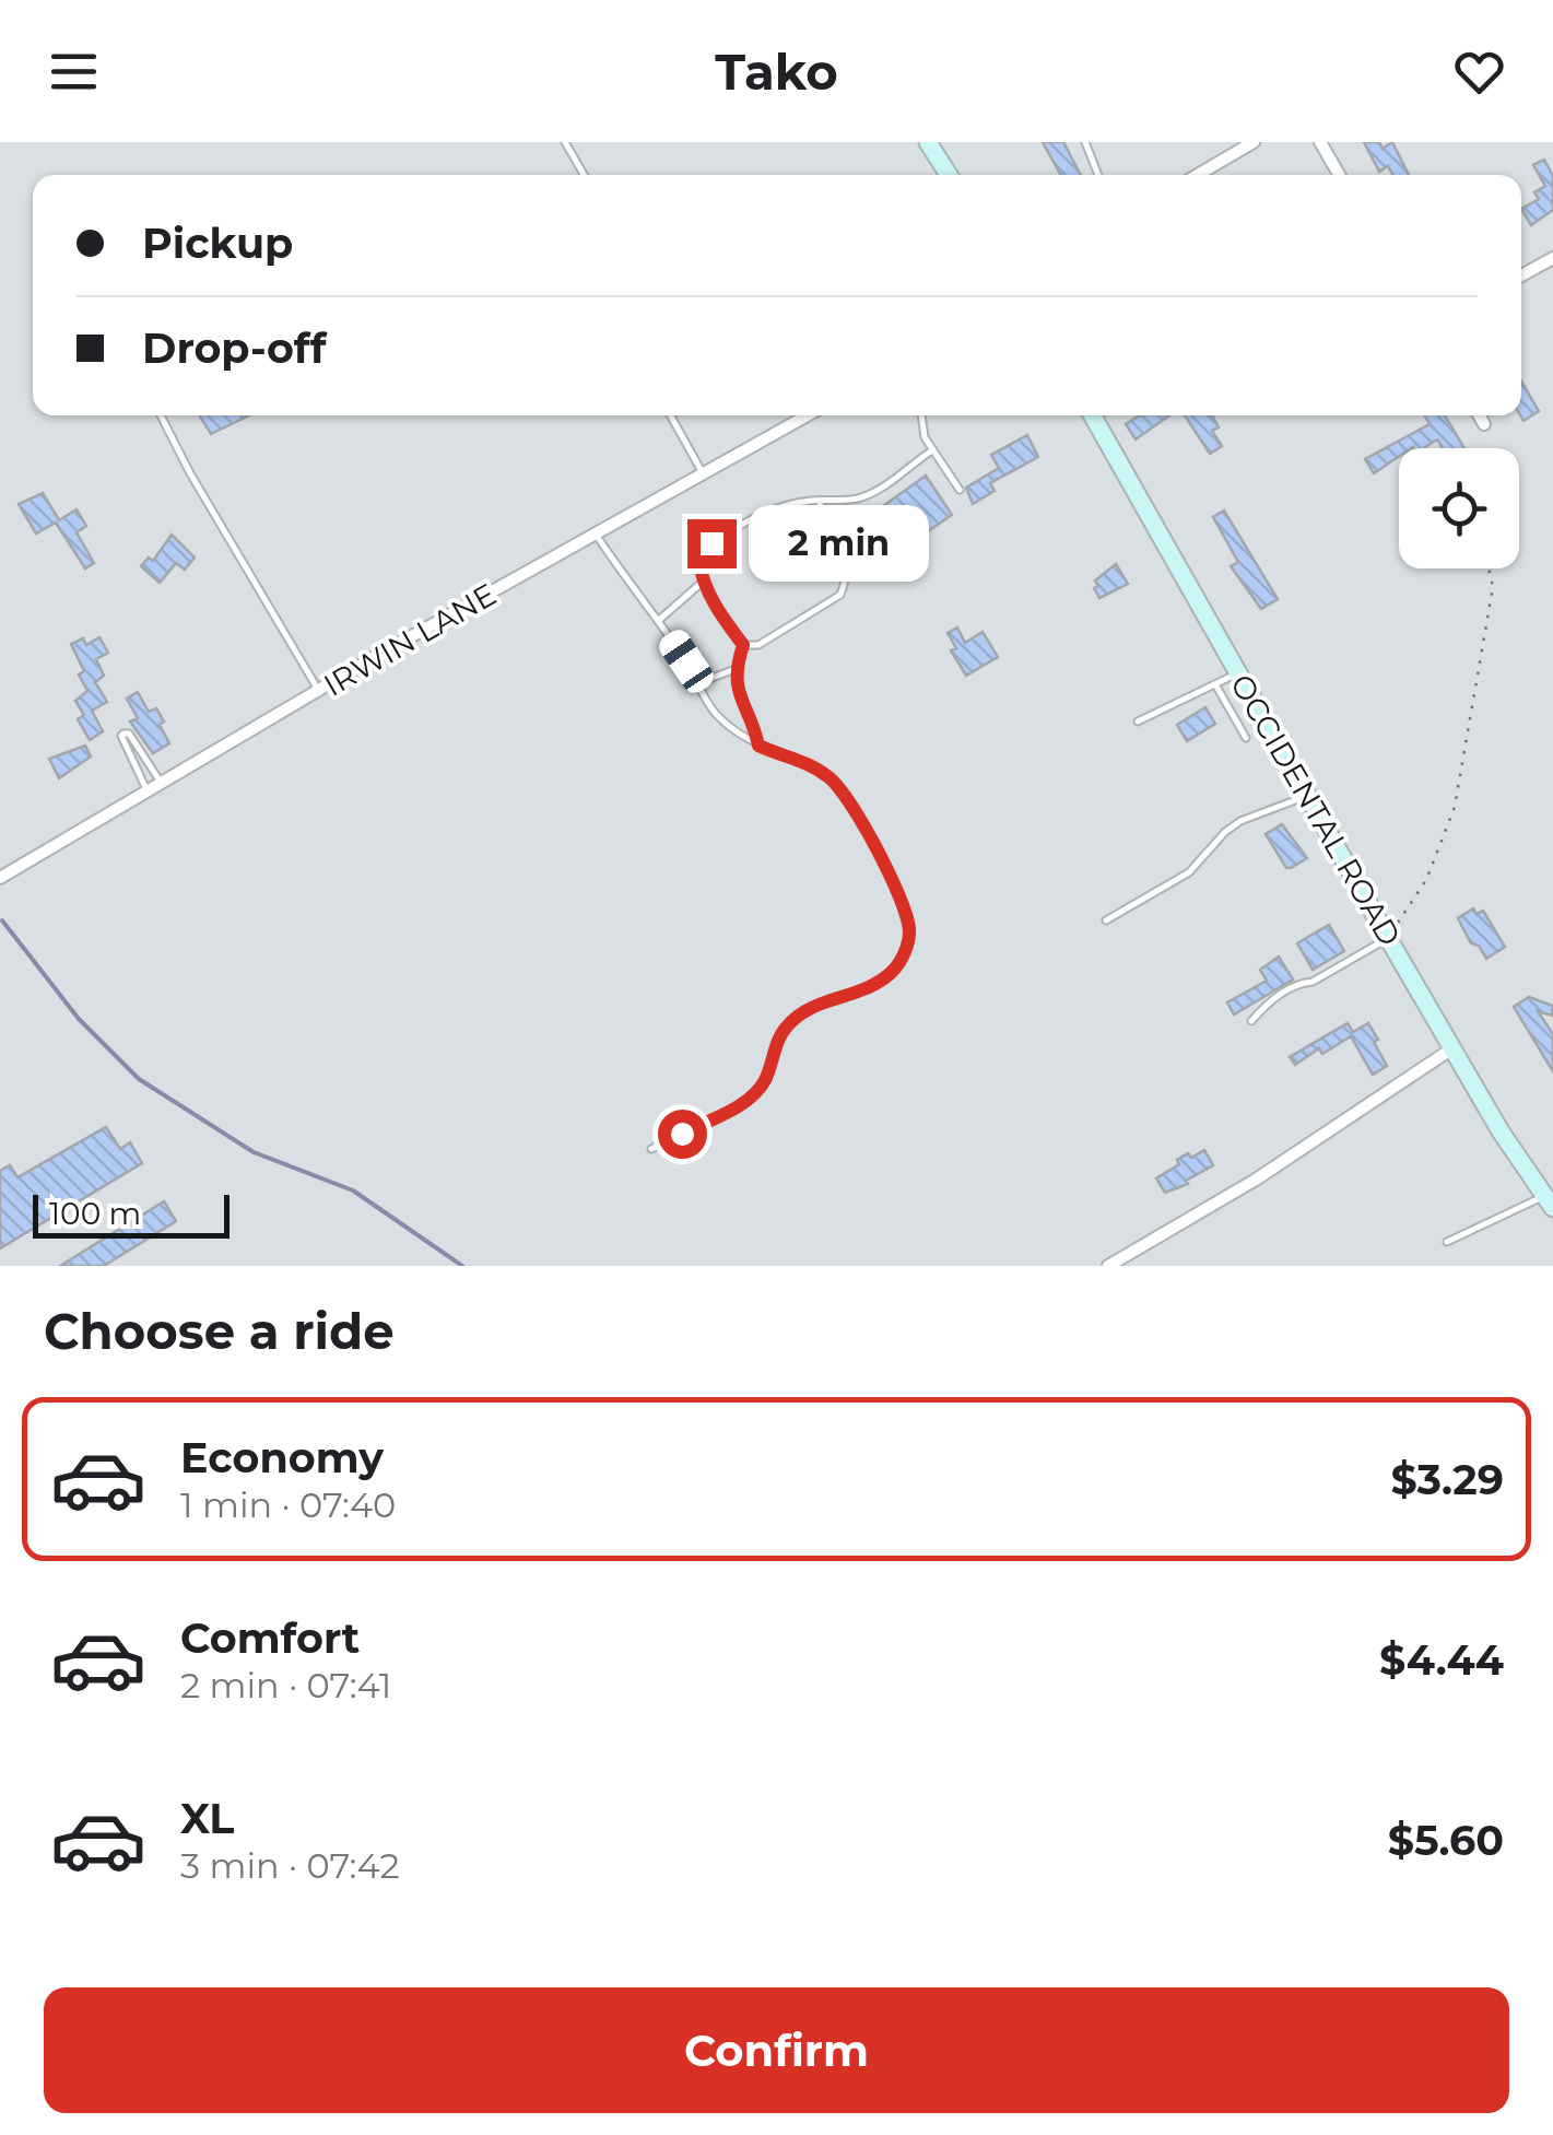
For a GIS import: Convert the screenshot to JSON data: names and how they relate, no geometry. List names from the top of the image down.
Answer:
{
  "streets": {
    "street": ["IRWIN LANE", "OCCIDENTAL ROAD"]
  },
  "scale_bar": "100 m",
  "page": {
    "header": "Tako",
    "banner": ["Pickup", "Drop-off"],
    "bubble": "2 min",
    "scale": "100 m",
    "heading": "Choose a ride",
    "list": [
      {
        "name": "Economy",
        "note": "1 min · 07:40",
        "value": "$3.29"
      },
      {
        "name": "Comfort",
        "note": "2 min · 07:41",
        "value": "$4.44"
      },
      {
        "name": "XL",
        "note": "3 min · 07:42",
        "value": "$5.60"
      }
    ],
    "buttons": "Confirm"
  }
}
